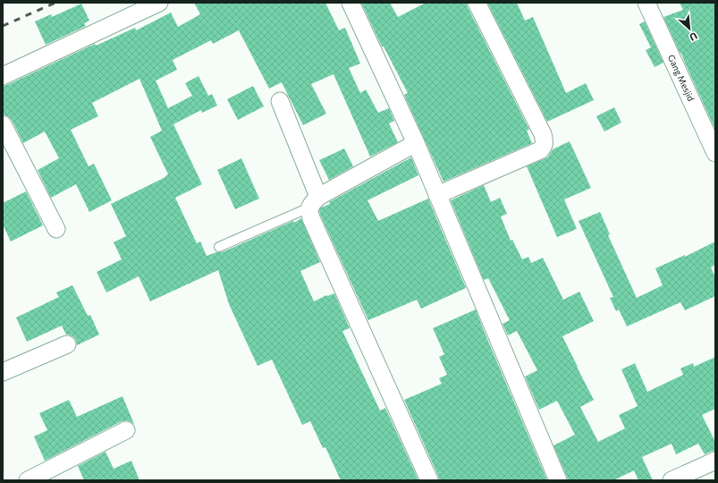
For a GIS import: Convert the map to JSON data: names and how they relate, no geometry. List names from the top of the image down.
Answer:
{
  "streets": {
    "street": ["Gang Mesjid"]
  },
  "north": "bottom right"
}
